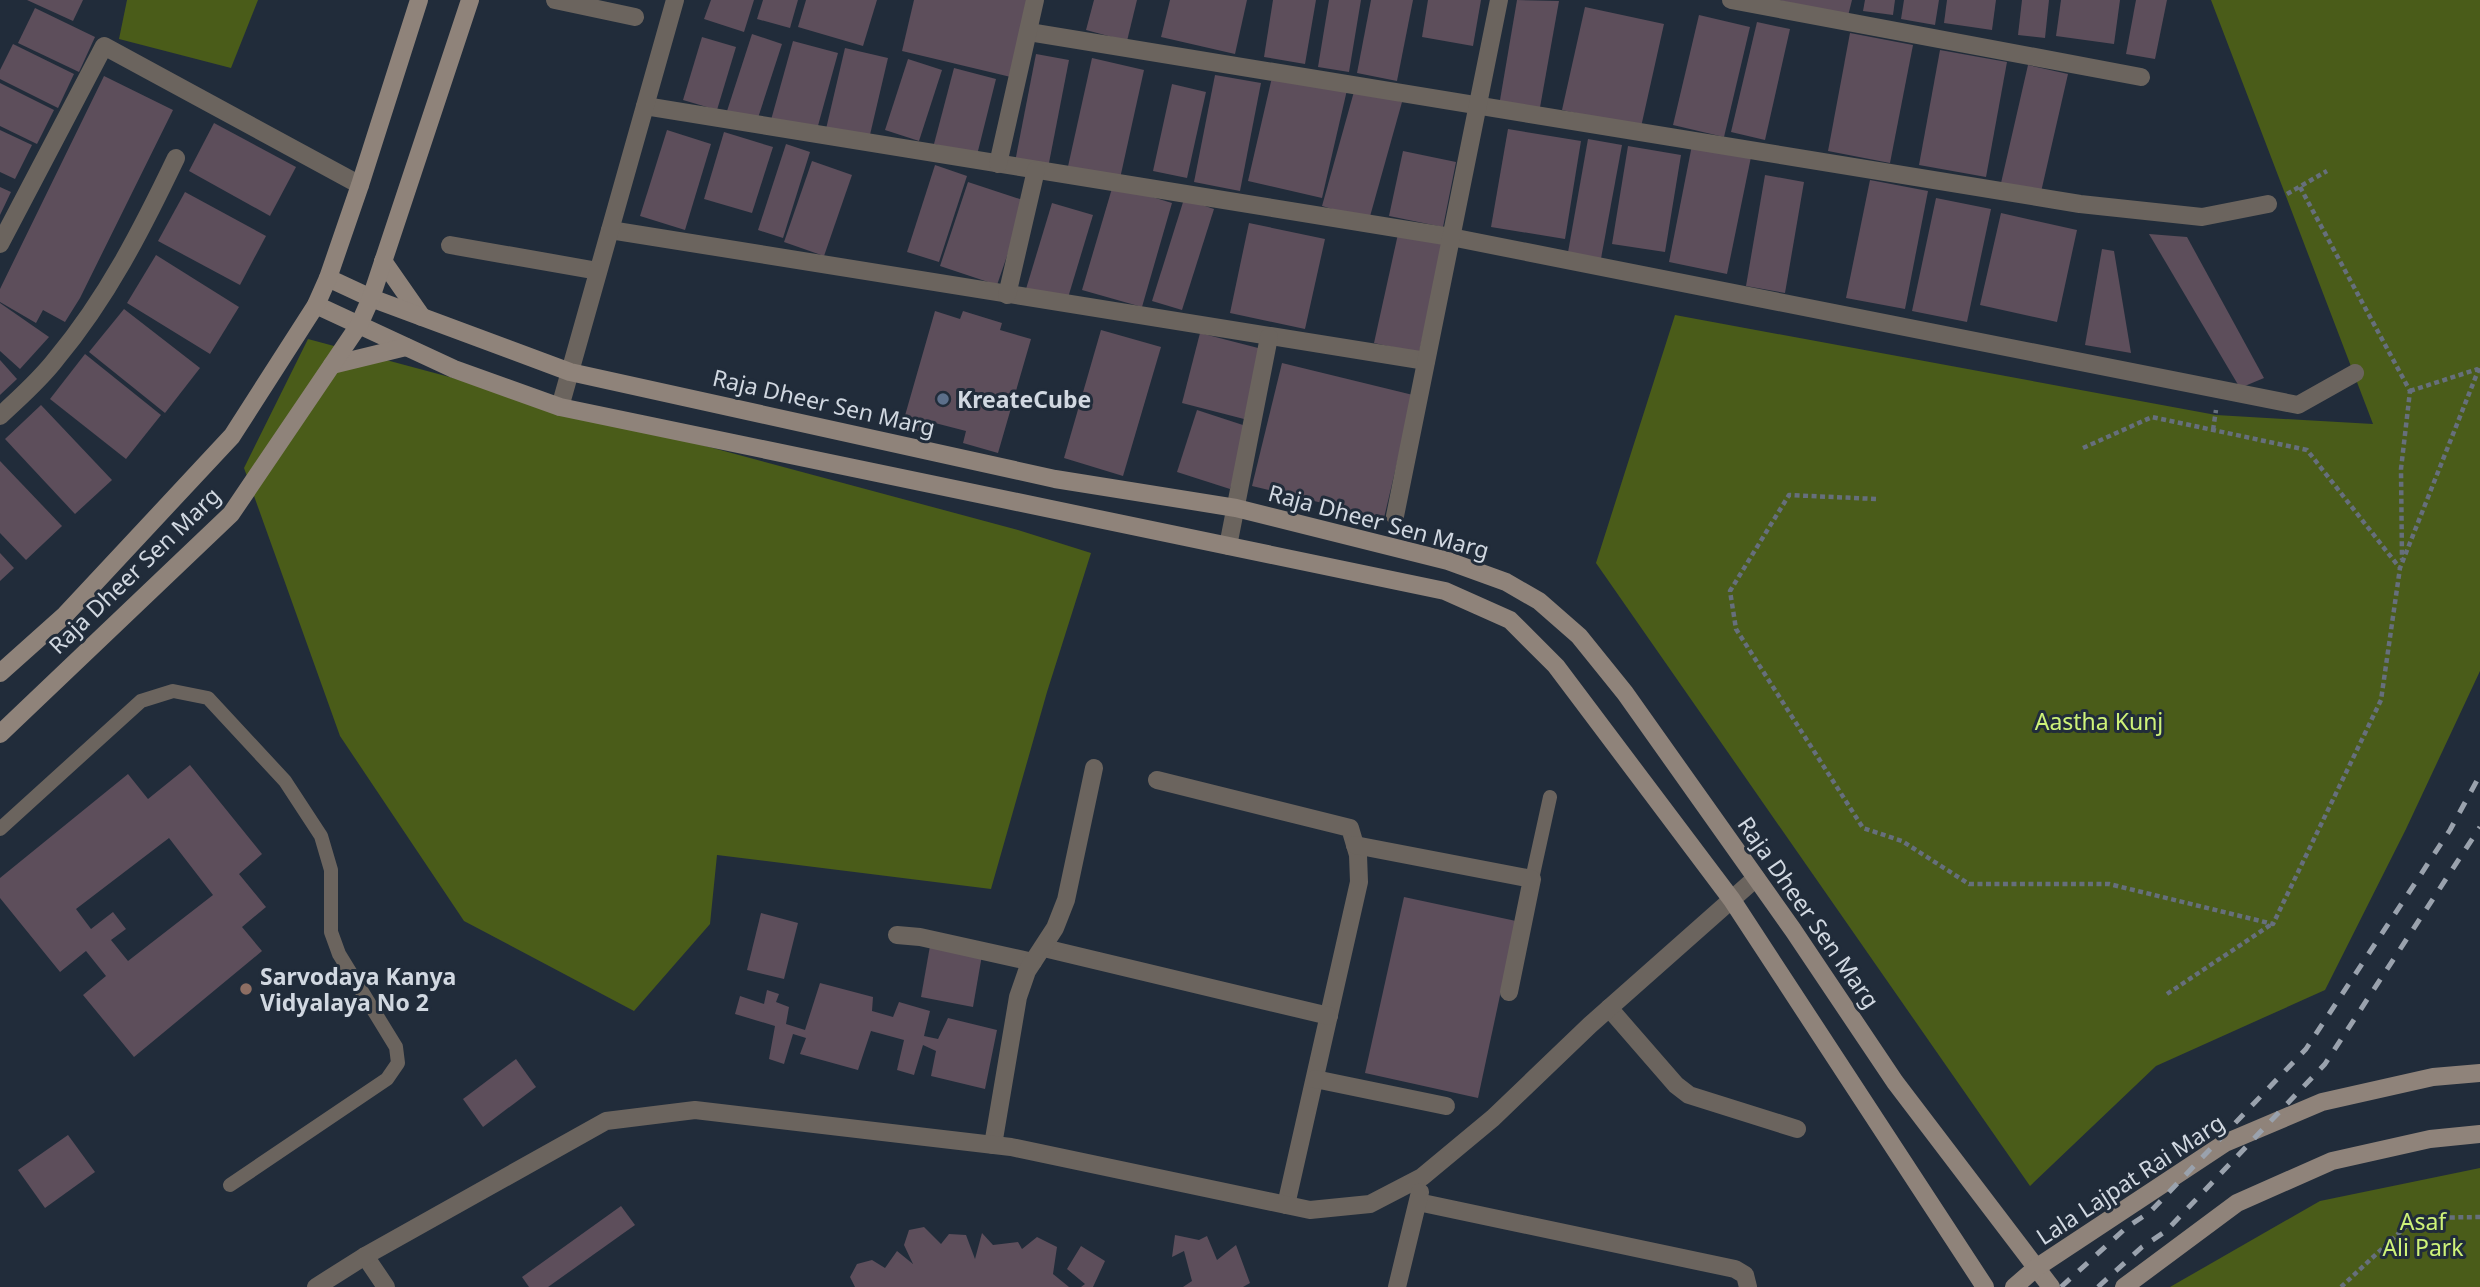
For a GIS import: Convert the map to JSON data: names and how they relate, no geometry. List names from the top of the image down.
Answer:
{
  "streets": {
    "street": ["Raja Dheer Sen Marg", "Lala Lajpat Rai Marg"]
  },
  "crossings": [
    ["Raja Dheer Sen Marg", "Lala Lajpat Rai Marg"]
  ],
  "parks": ["Aastha Kunj", "Asaf Ali Park"],
  "places": ["KreateCube", "Sarvodaya Kanya Vidyalaya No 2"]
}
